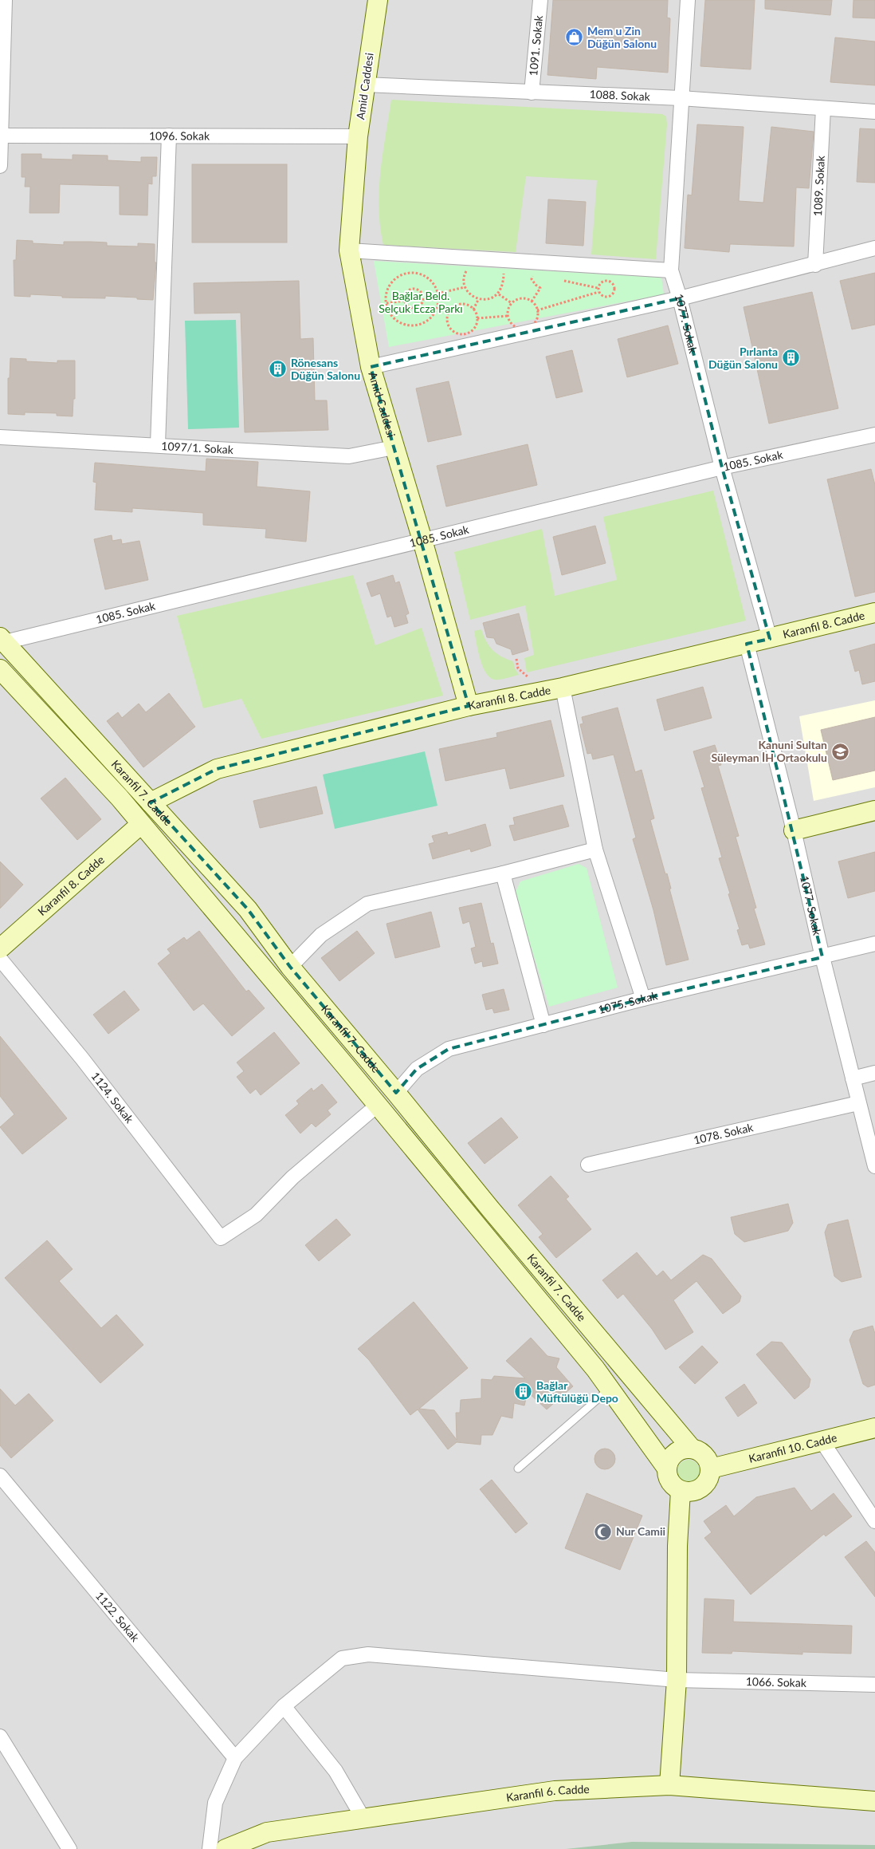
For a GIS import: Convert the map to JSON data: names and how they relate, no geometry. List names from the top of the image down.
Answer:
{
  "streets": {
    "street": [
      "1091. Sokak",
      "Amid Caddesi",
      "1088. Sokak",
      "1096. Sokak",
      "1089. Sokak",
      "1077. Sokak",
      "1097/1. Sokak",
      "1085. Sokak",
      "Karanfil 8. Cadde",
      "Karanfil 7. Cadde",
      "1075. Sokak",
      "1124. Sokak",
      "1078. Sokak",
      "Karanfil 10. Cadde",
      "1122. Sokak",
      "1066. Sokak",
      "Karanfil 6. Cadde"
    ]
  },
  "crossings": [
    ["1091. Sokak", "1088. Sokak"],
    ["Amid Caddesi", "1088. Sokak"],
    ["Amid Caddesi", "1096. Sokak"],
    ["Amid Caddesi", "1097/1. Sokak"],
    ["Amid Caddesi", "1085. Sokak"],
    ["Amid Caddesi", "Karanfil 8. Cadde"],
    ["1088. Sokak", "1089. Sokak"],
    ["1088. Sokak", "1077. Sokak"],
    ["1077. Sokak", "1085. Sokak"],
    ["1077. Sokak", "Karanfil 8. Cadde"],
    ["1077. Sokak", "1075. Sokak"],
    ["1077. Sokak", "1078. Sokak"],
    ["1085. Sokak", "Karanfil 7. Cadde"],
    ["Karanfil 8. Cadde", "Karanfil 7. Cadde"],
    ["Karanfil 7. Cadde", "1075. Sokak"],
    ["Karanfil 7. Cadde", "1124. Sokak"],
    ["Karanfil 7. Cadde", "Karanfil 10. Cadde"],
    ["1122. Sokak", "1066. Sokak"]
  ],
  "parks": ["Bağlar Beld. Selçuk Ecza Parkı"],
  "places": {
    "shop": ["Mem u Zin Düğün Salonu"],
    "building": ["Pırlanta Düğün Salonu", "Rönesans Düğün Salonu", "Bağlar Müftülüğü Depo"],
    "school or university": ["Kanuni Sultan Süleyman İH Ortaokulu"],
    "mosque": ["Nur Camii"]
  }
}
